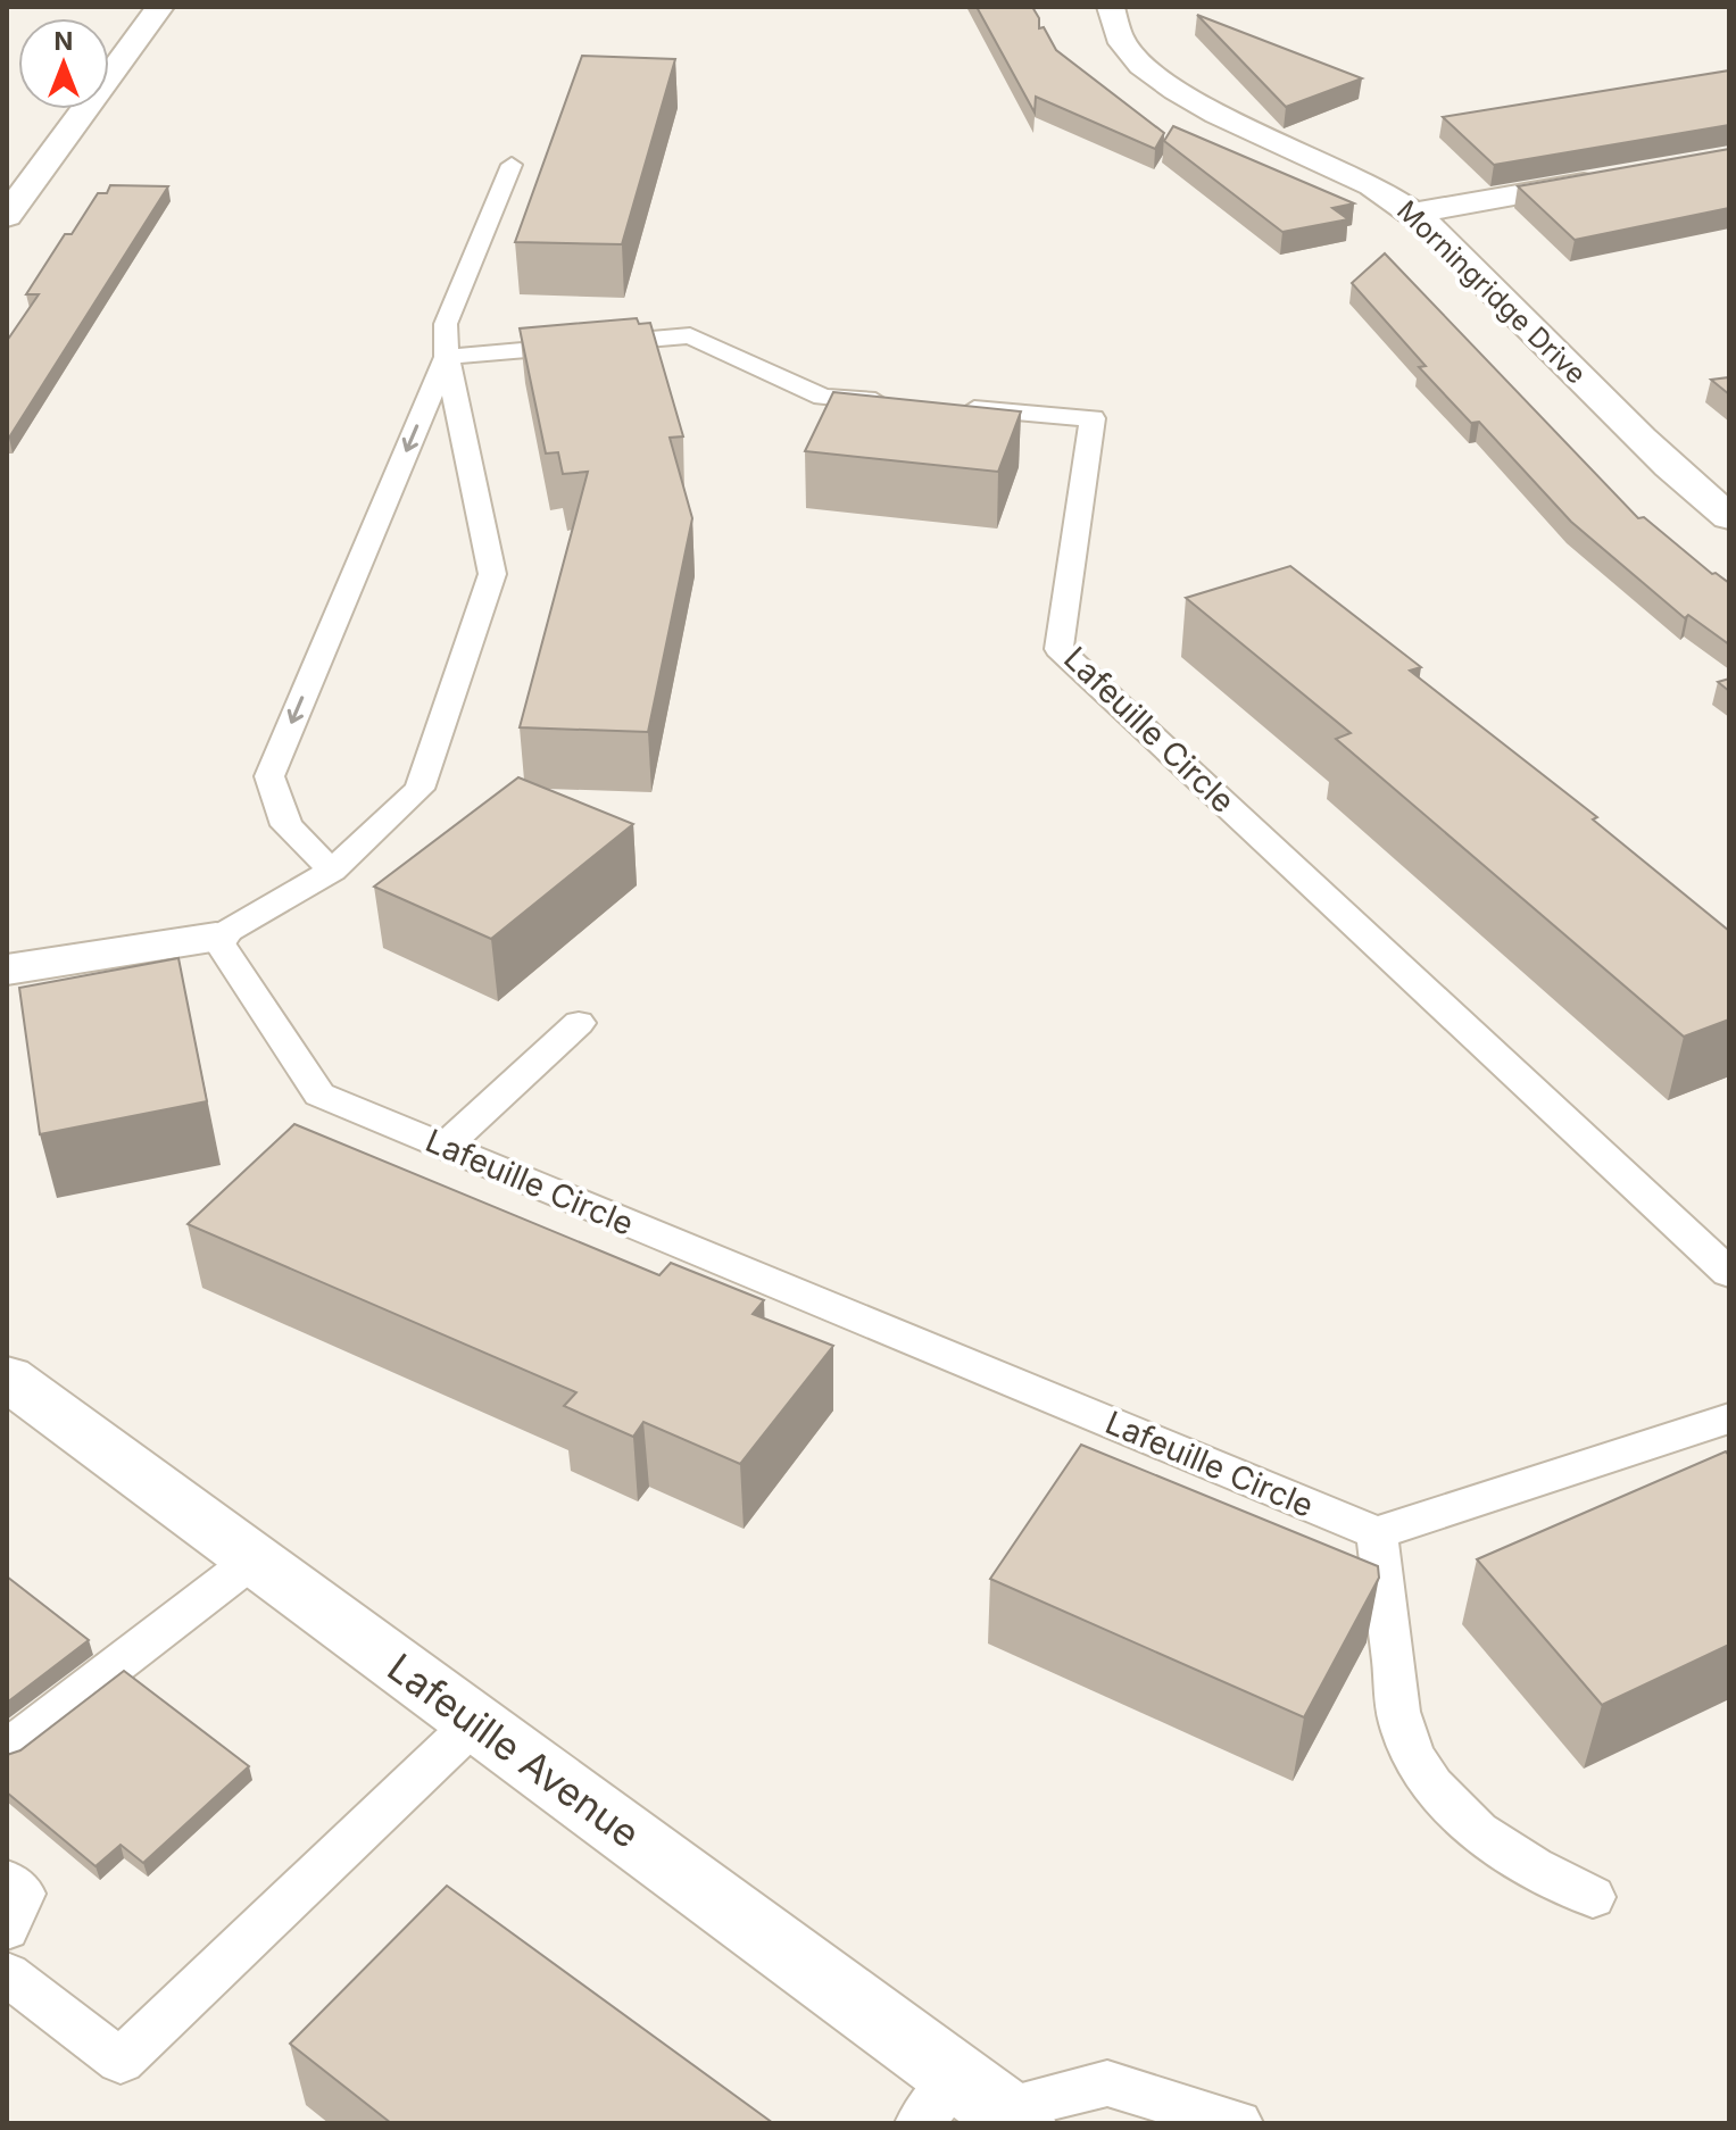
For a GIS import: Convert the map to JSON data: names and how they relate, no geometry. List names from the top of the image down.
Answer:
{
  "streets": {
    "street": ["Morningridge Drive", "Lafeuille Avenue"],
    "lane": ["Lafeuille Circle"]
  },
  "north": "top"
}
